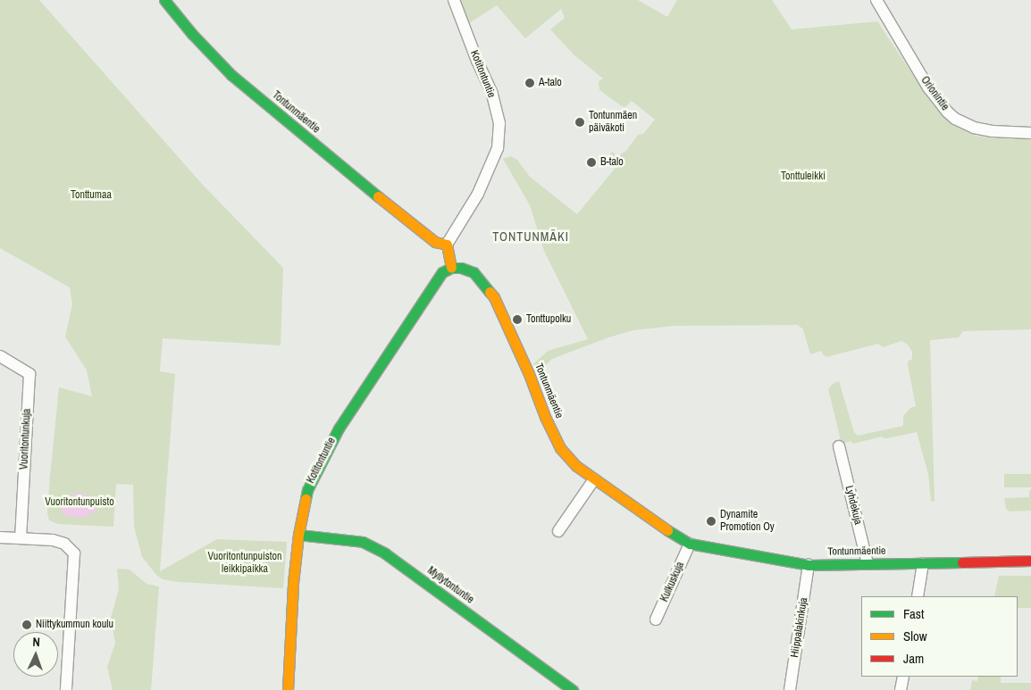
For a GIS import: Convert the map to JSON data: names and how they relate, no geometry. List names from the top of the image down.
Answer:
{
  "streets": {
    "street": [
      "Kotitontuntie",
      "Orionintie",
      "Tontunmäentie",
      "Vuoritontunkuja",
      "Lyhdekuja",
      "Kulkuskuja",
      "Myllytontuntie",
      "Hiippalakinkuja"
    ]
  },
  "crossings": [
    ["Kotitontuntie", "Tontunmäentie"],
    ["Kotitontuntie", "Myllytontuntie"],
    ["Tontunmäentie", "Lyhdekuja"],
    ["Tontunmäentie", "Kulkuskuja"],
    ["Tontunmäentie", "Hiippalakinkuja"]
  ],
  "districts": ["TONTUNMÄKI"],
  "parks": [
    "Tonttuleikki",
    "Tonttumaa",
    "Vuoritontunpuisto",
    "Vuoritontunpuiston leikkipaikka"
  ],
  "places": [
    "A-talo",
    "Tontunmäen päiväkoti",
    "B-talo",
    "Tonttupolku",
    "Dynamite Promotion Oy",
    "Niittykummun koulu"
  ],
  "legend": ["Fast", "Slow", "Jam"],
  "north": "top"
}
